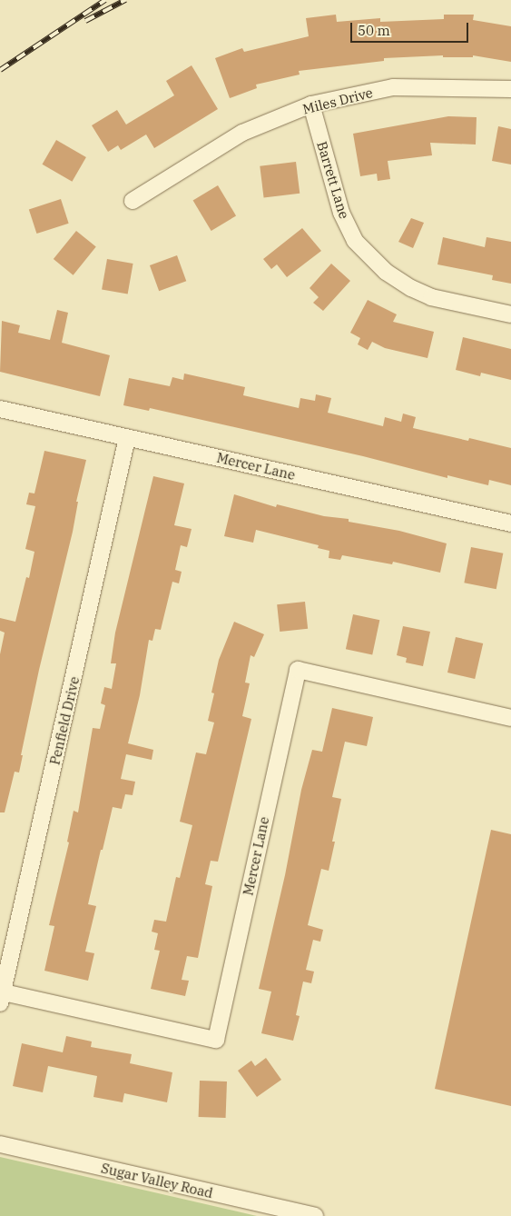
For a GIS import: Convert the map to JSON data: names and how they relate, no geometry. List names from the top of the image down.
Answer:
{
  "streets": {
    "street": [
      "Miles Drive",
      "Barrett Lane",
      "Mercer Lane",
      "Penfield Drive",
      "Sugar Valley Road"
    ]
  },
  "crossings": [
    ["Miles Drive", "Barrett Lane"],
    ["Mercer Lane", "Penfield Drive"]
  ],
  "scale_bar": "50 m"
}
